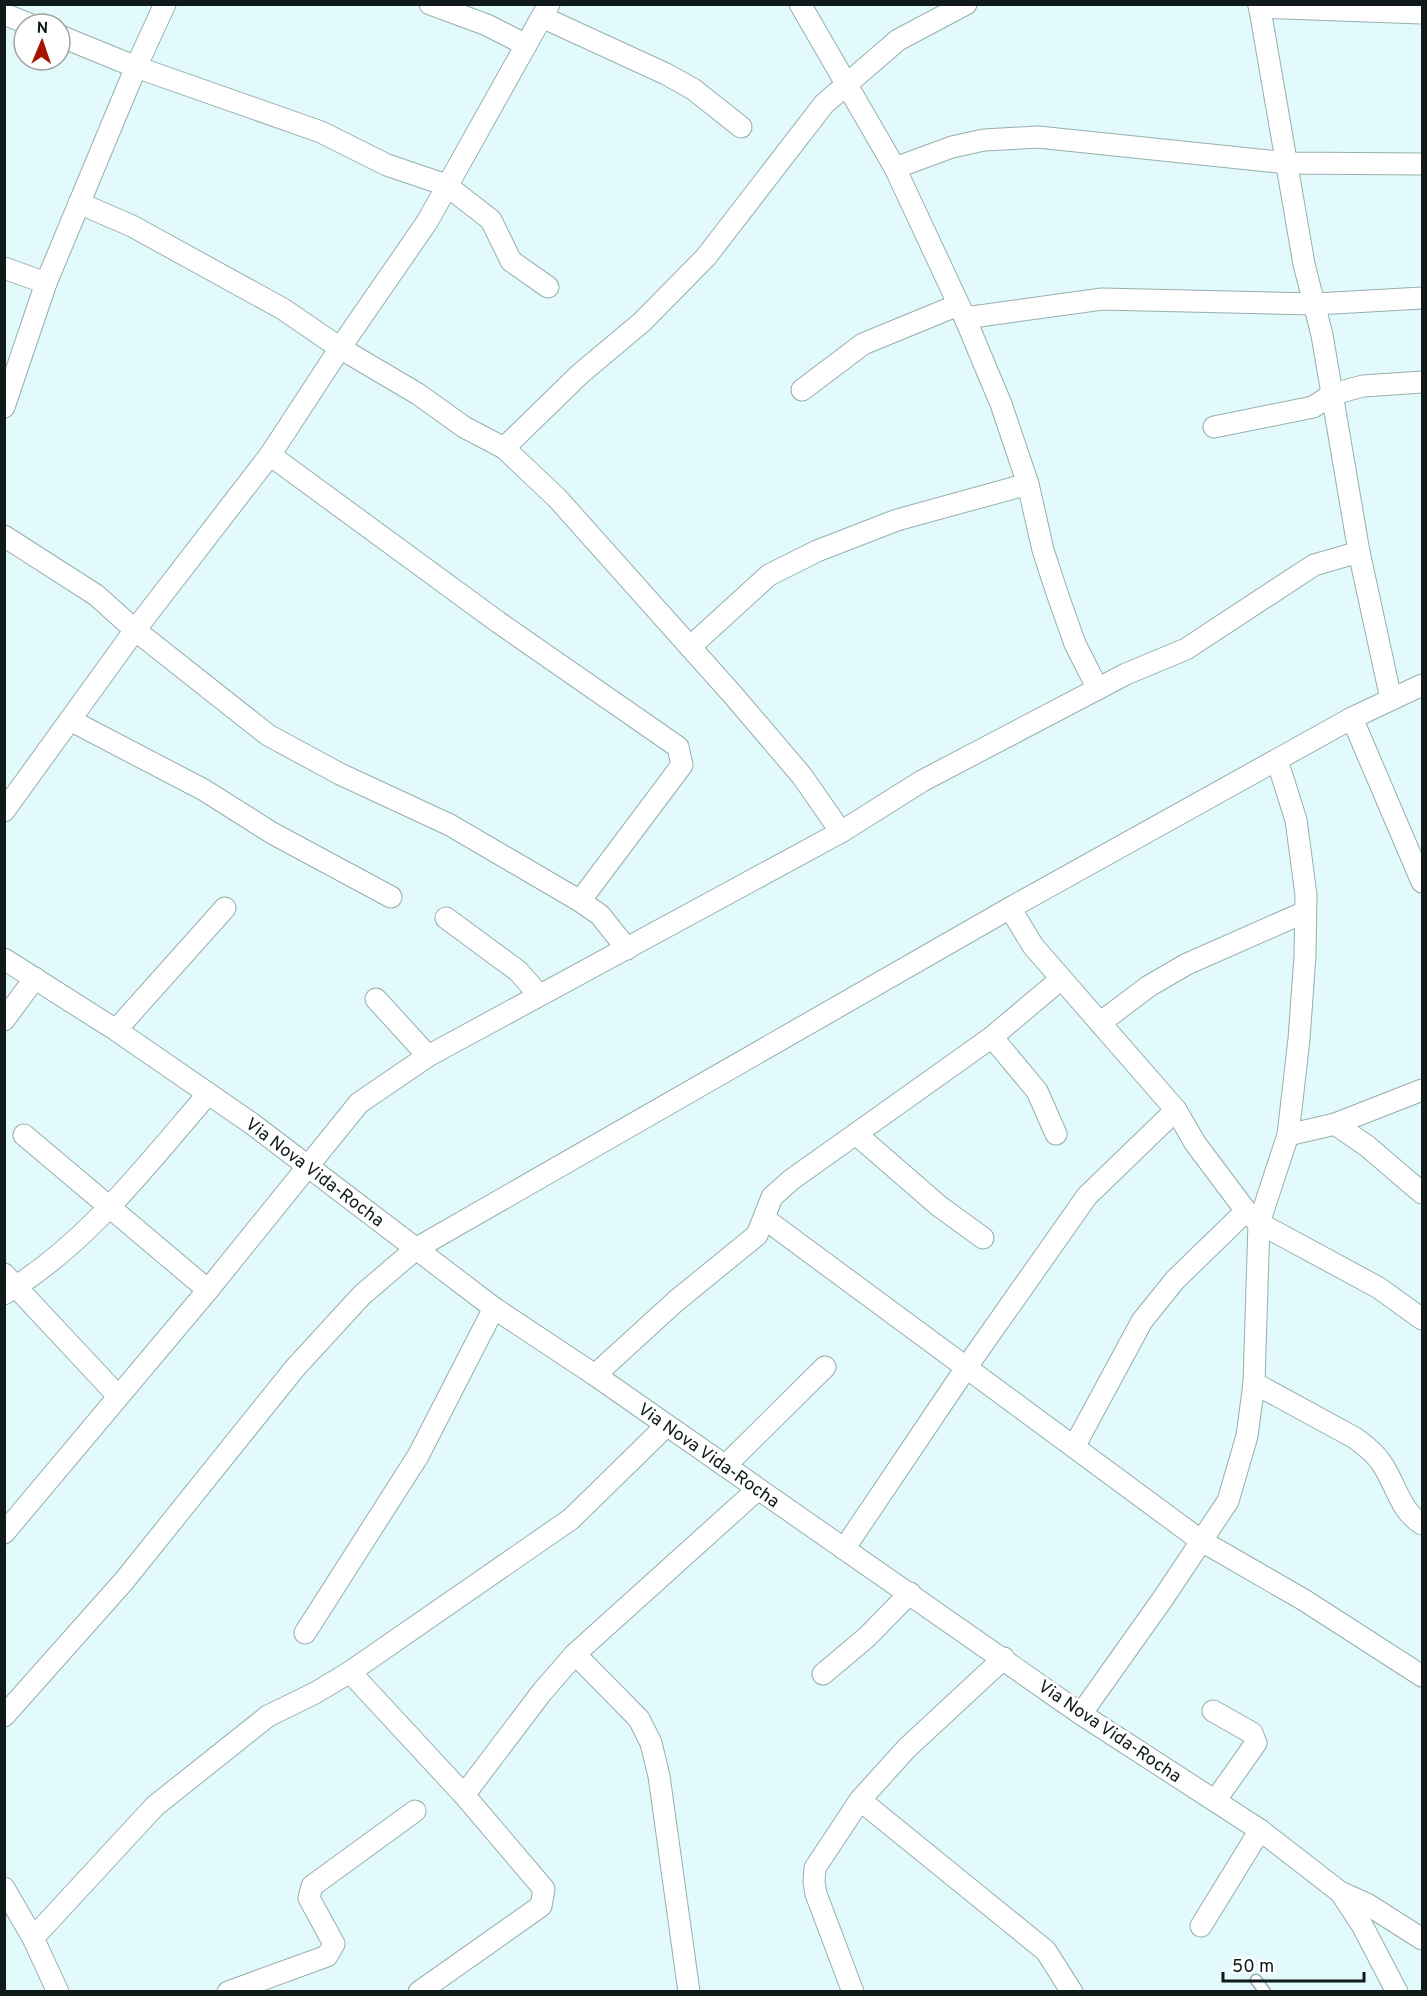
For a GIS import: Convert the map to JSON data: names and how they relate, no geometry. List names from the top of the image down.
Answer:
{
  "streets": {
    "street": ["Via Nova Vida-Rocha"]
  },
  "scale_bar": "50 m",
  "north": "top"
}
